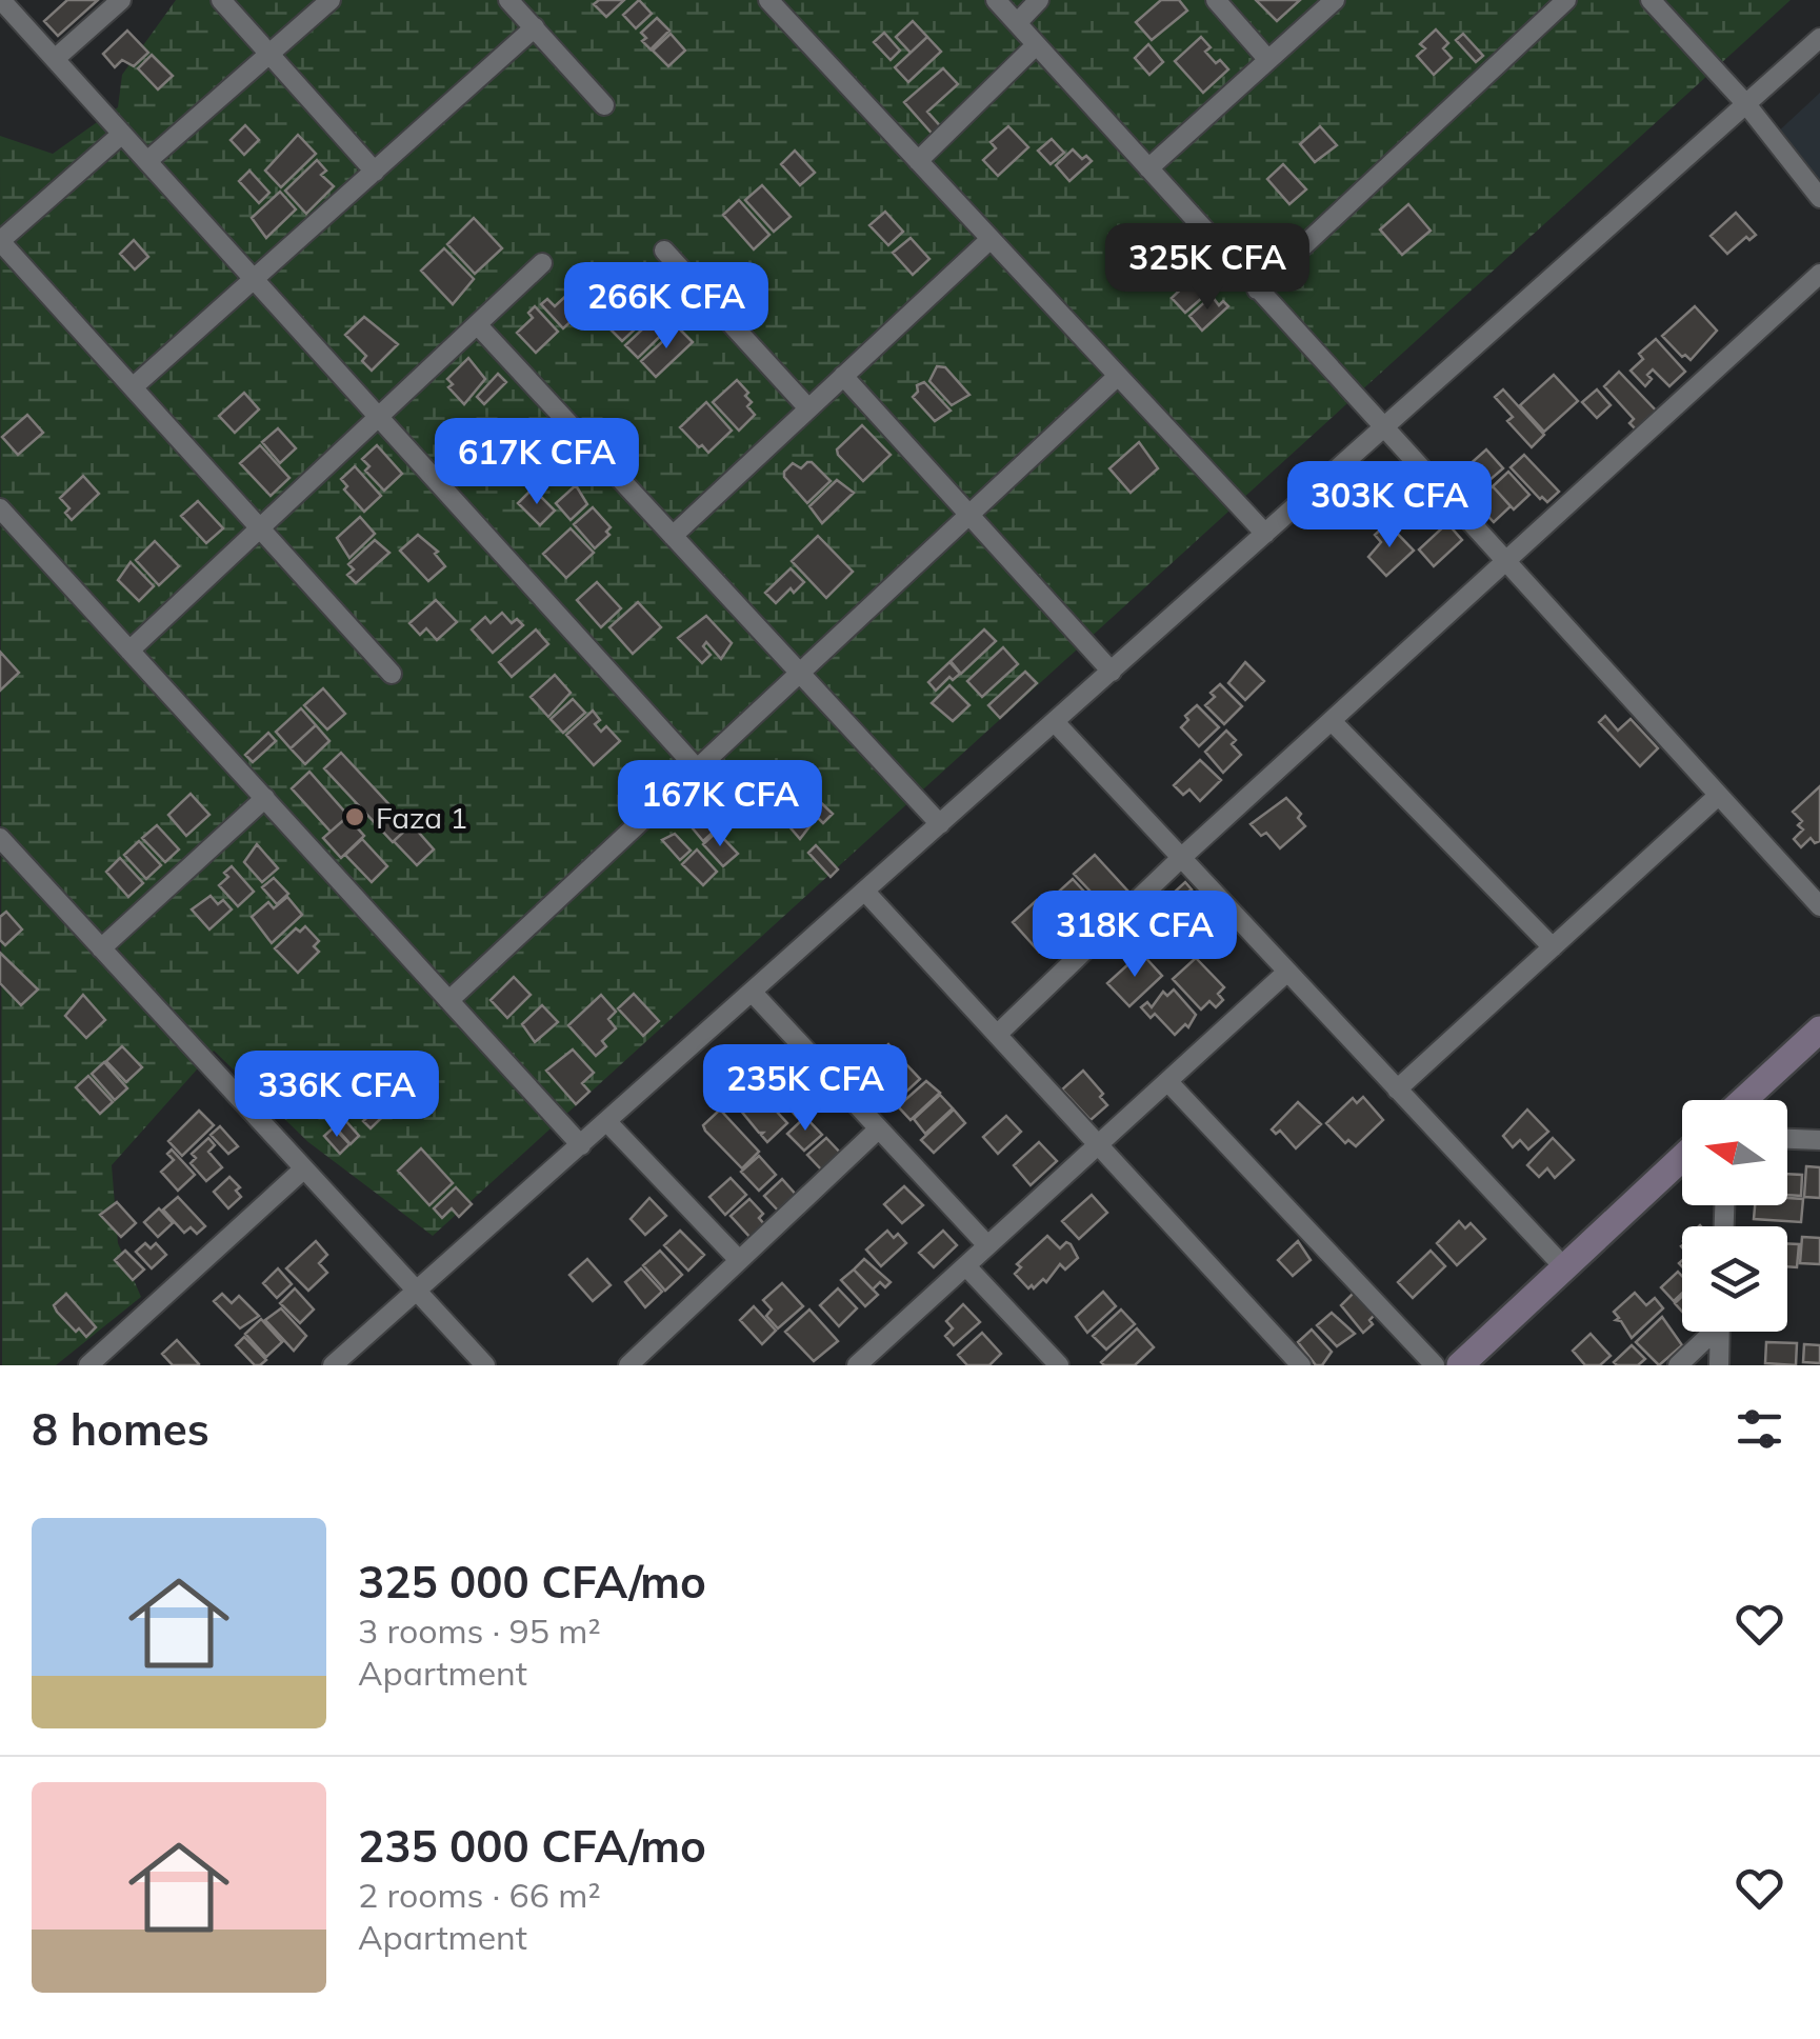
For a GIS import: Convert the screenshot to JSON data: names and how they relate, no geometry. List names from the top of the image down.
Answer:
{
  "places": ["Faza 1"],
  "north": "left",
  "page": {
    "price": [
      "325K CFA",
      "266K CFA",
      "617K CFA",
      "303K CFA",
      "167K CFA",
      "318K CFA",
      "235K CFA",
      "336K CFA"
    ],
    "heading": "8 homes",
    "list": [
      {
        "name": "325 000 CFA/mo",
        "note": "3 rooms · 95 m² · Apartment"
      },
      {
        "name": "235 000 CFA/mo",
        "note": "2 rooms · 66 m² · Apartment"
      }
    ]
  }
}
